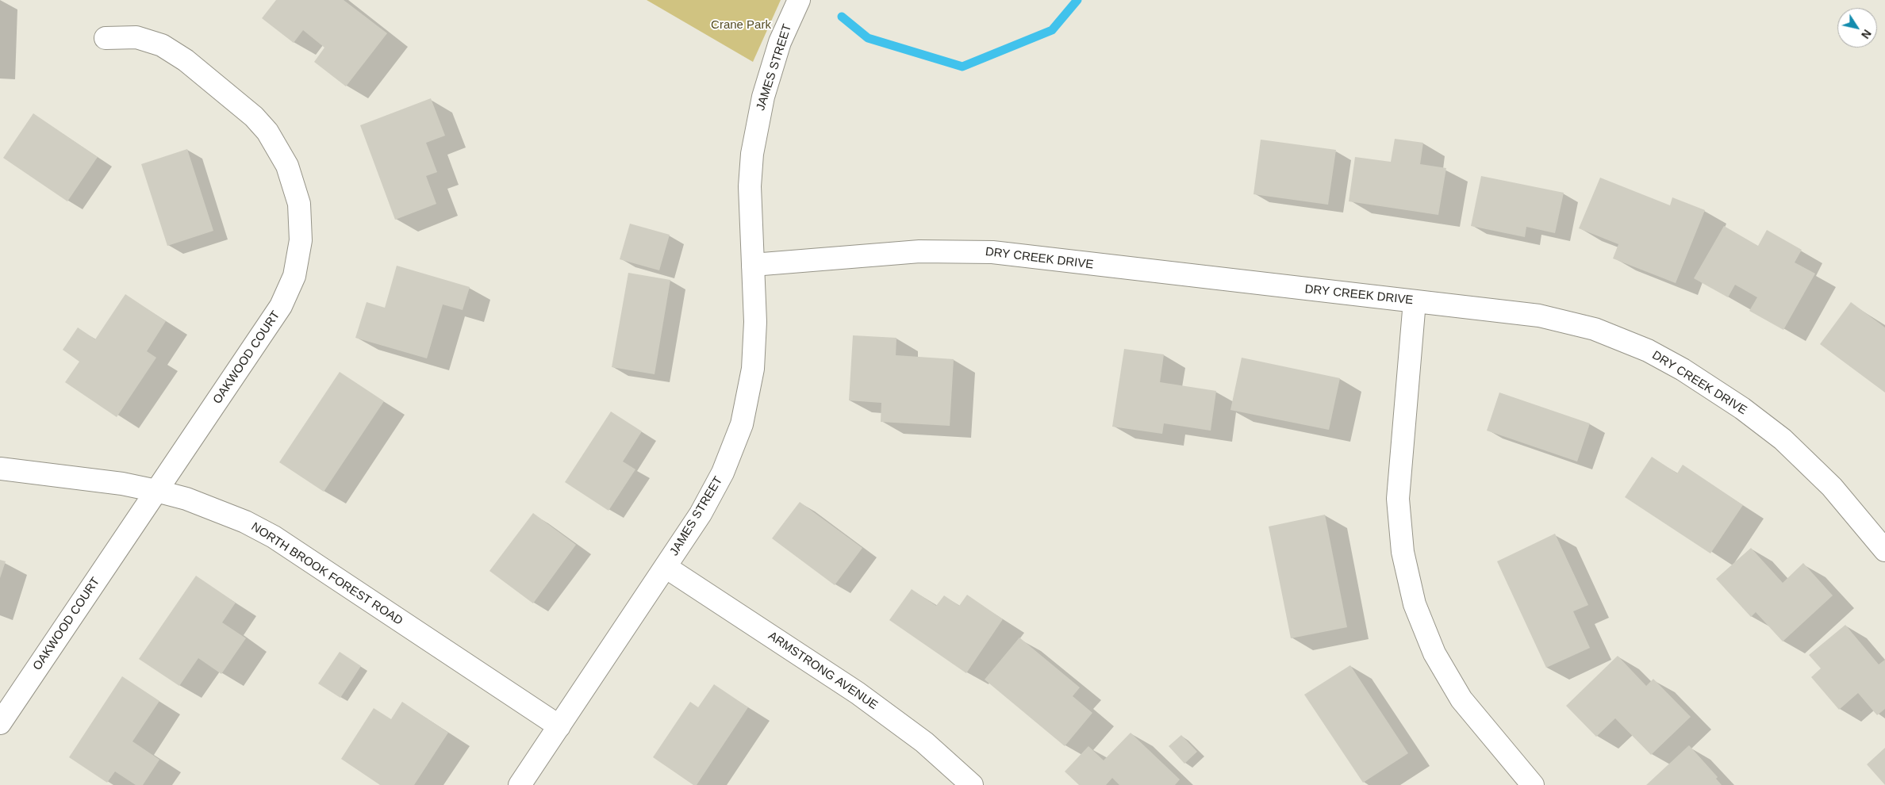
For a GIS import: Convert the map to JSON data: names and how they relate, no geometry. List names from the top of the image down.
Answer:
{
  "streets": {
    "street": [
      "JAMES STREET",
      "DRY CREEK DRIVE",
      "OAKWOOD COURT",
      "NORTH BROOK FOREST ROAD",
      "ARMSTRONG AVENUE"
    ]
  },
  "crossings": [
    ["JAMES STREET", "DRY CREEK DRIVE"],
    ["JAMES STREET", "NORTH BROOK FOREST ROAD"],
    ["JAMES STREET", "ARMSTRONG AVENUE"],
    ["OAKWOOD COURT", "NORTH BROOK FOREST ROAD"]
  ],
  "parks": ["Crane Park"],
  "north": "bottom right"
}
